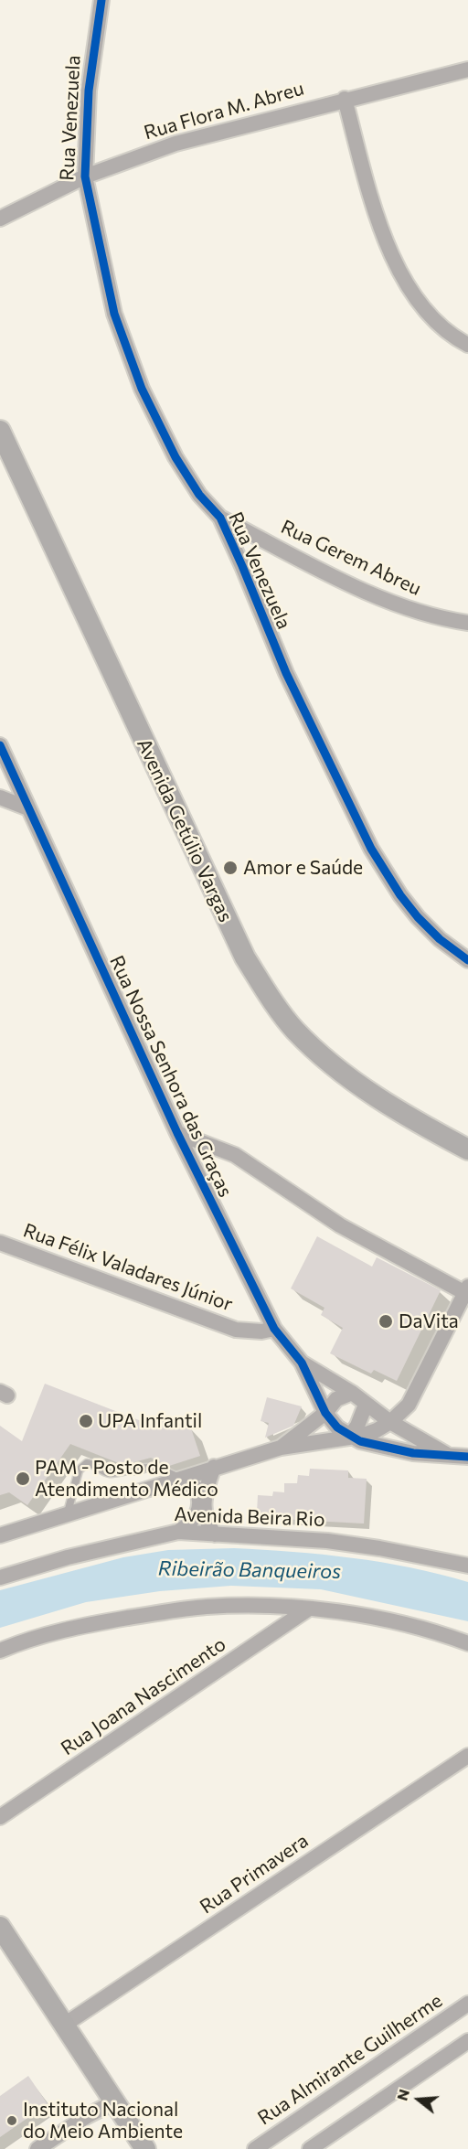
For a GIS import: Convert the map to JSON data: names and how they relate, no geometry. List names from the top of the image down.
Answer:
{
  "streets": {
    "main road": ["Avenida Getúlio Vargas"],
    "street": [
      "Rua Flora M. Abreu",
      "Rua Venezuela",
      "Rua Gerem Abreu",
      "Rua Nossa Senhora das Graças",
      "Rua Félix Valadares Júnior",
      "Avenida Beira Rio",
      "Rua Joana Nascimento",
      "Rua Primavera",
      "Rua Almirante Guilherme"
    ]
  },
  "crossings": [
    ["Rua Flora M. Abreu", "Rua Venezuela"],
    ["Rua Venezuela", "Rua Gerem Abreu"],
    ["Rua Nossa Senhora das Graças", "Rua Félix Valadares Júnior"]
  ],
  "water": ["Ribeirão Banqueiros"],
  "places": [
    "Amor e Saúde",
    "DaVita",
    "UPA Infantil",
    "PAM - Posto de Atendimento Médico",
    "Instituto Nacional do Meio Ambiente"
  ],
  "north": "left"
}
